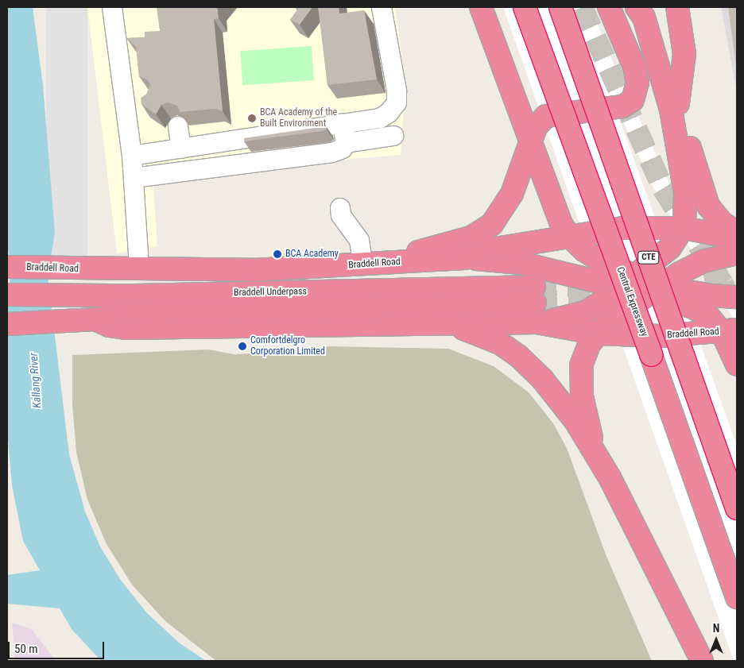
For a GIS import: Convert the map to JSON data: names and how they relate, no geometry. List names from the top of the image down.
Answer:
{
  "streets": {
    "highway": [
      "CTE",
      "Braddell Road",
      "Braddell Underpass",
      "Central Expressway"
    ]
  },
  "crossings": [
    ["Braddell Road", "Braddell Underpass"]
  ],
  "water": ["Kallang River"],
  "places": ["BCA Academy of the Built Environment", "BCA Academy", "Comfortdelgro Corporation Limited"],
  "scale_bar": "50 m",
  "north": "top"
}
